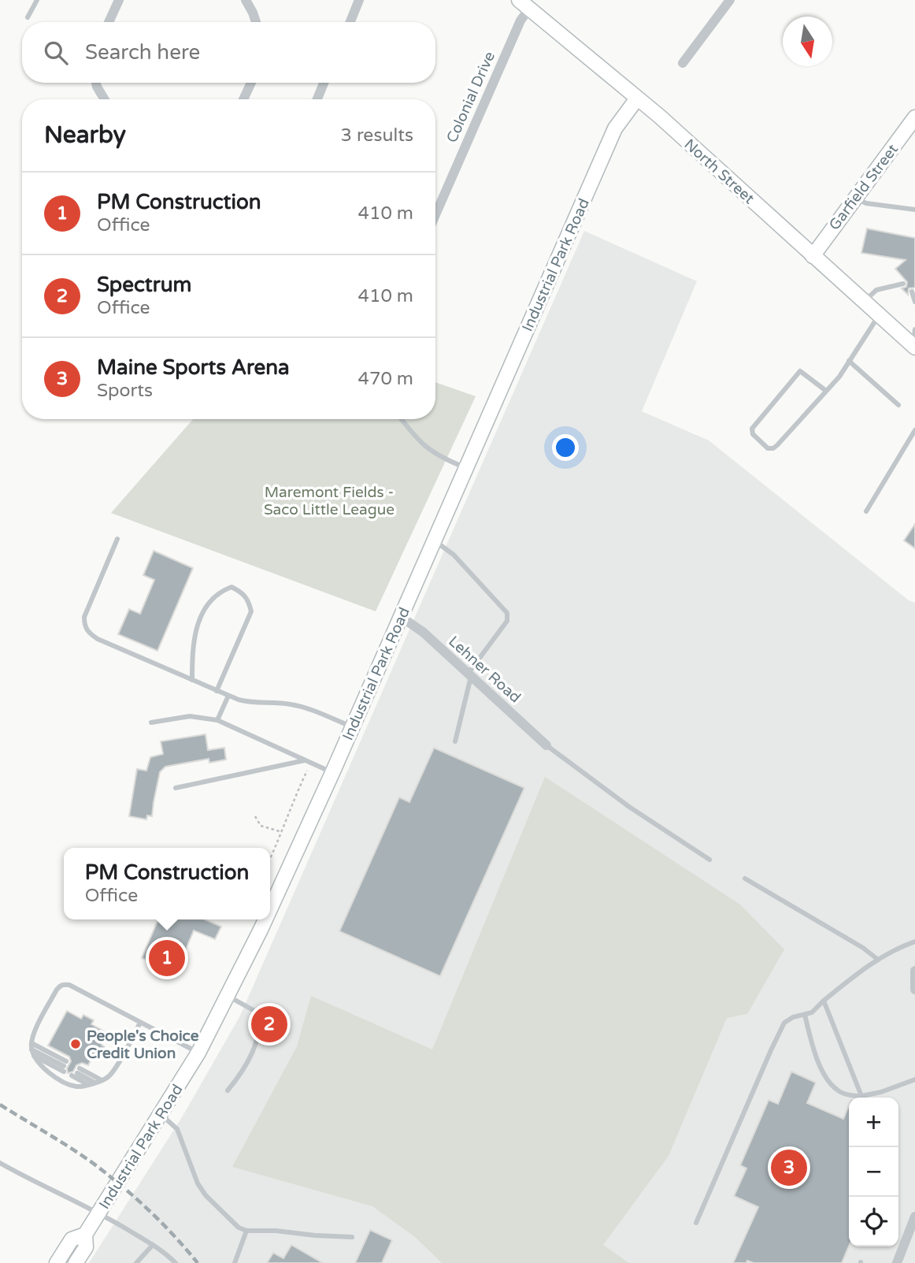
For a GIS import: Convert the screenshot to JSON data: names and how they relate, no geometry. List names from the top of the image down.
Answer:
{
  "streets": {
    "main road": ["North Street", "Garfield Street", "Industrial Park Road"],
    "street": ["Colonial Drive", "Lehner Road"]
  },
  "crossings": [
    ["Colonial Drive", "North Street"],
    ["North Street", "Garfield Street"],
    ["North Street", "Industrial Park Road"],
    ["Industrial Park Road", "Lehner Road"]
  ],
  "parks": ["Maremont Fields - Saco Little League"],
  "places": ["People's Choice Credit Union"],
  "north": "bottom",
  "page": {
    "search": "Search here",
    "heading": ["Nearby", "3 results"],
    "list": [
      {
        "mark": "1",
        "name": "PM Construction",
        "note": "Office",
        "value": "410 m"
      },
      {
        "mark": "2",
        "name": "Spectrum",
        "note": "Office",
        "value": "410 m"
      },
      {
        "mark": "3",
        "name": "Maine Sports Arena",
        "note": "Sports",
        "value": "470 m"
      }
    ],
    "popup": ["PM Construction", "Office"],
    "pins": ["1", "2", "3"],
    "map_buttons": ["+", "−"]
  }
}
